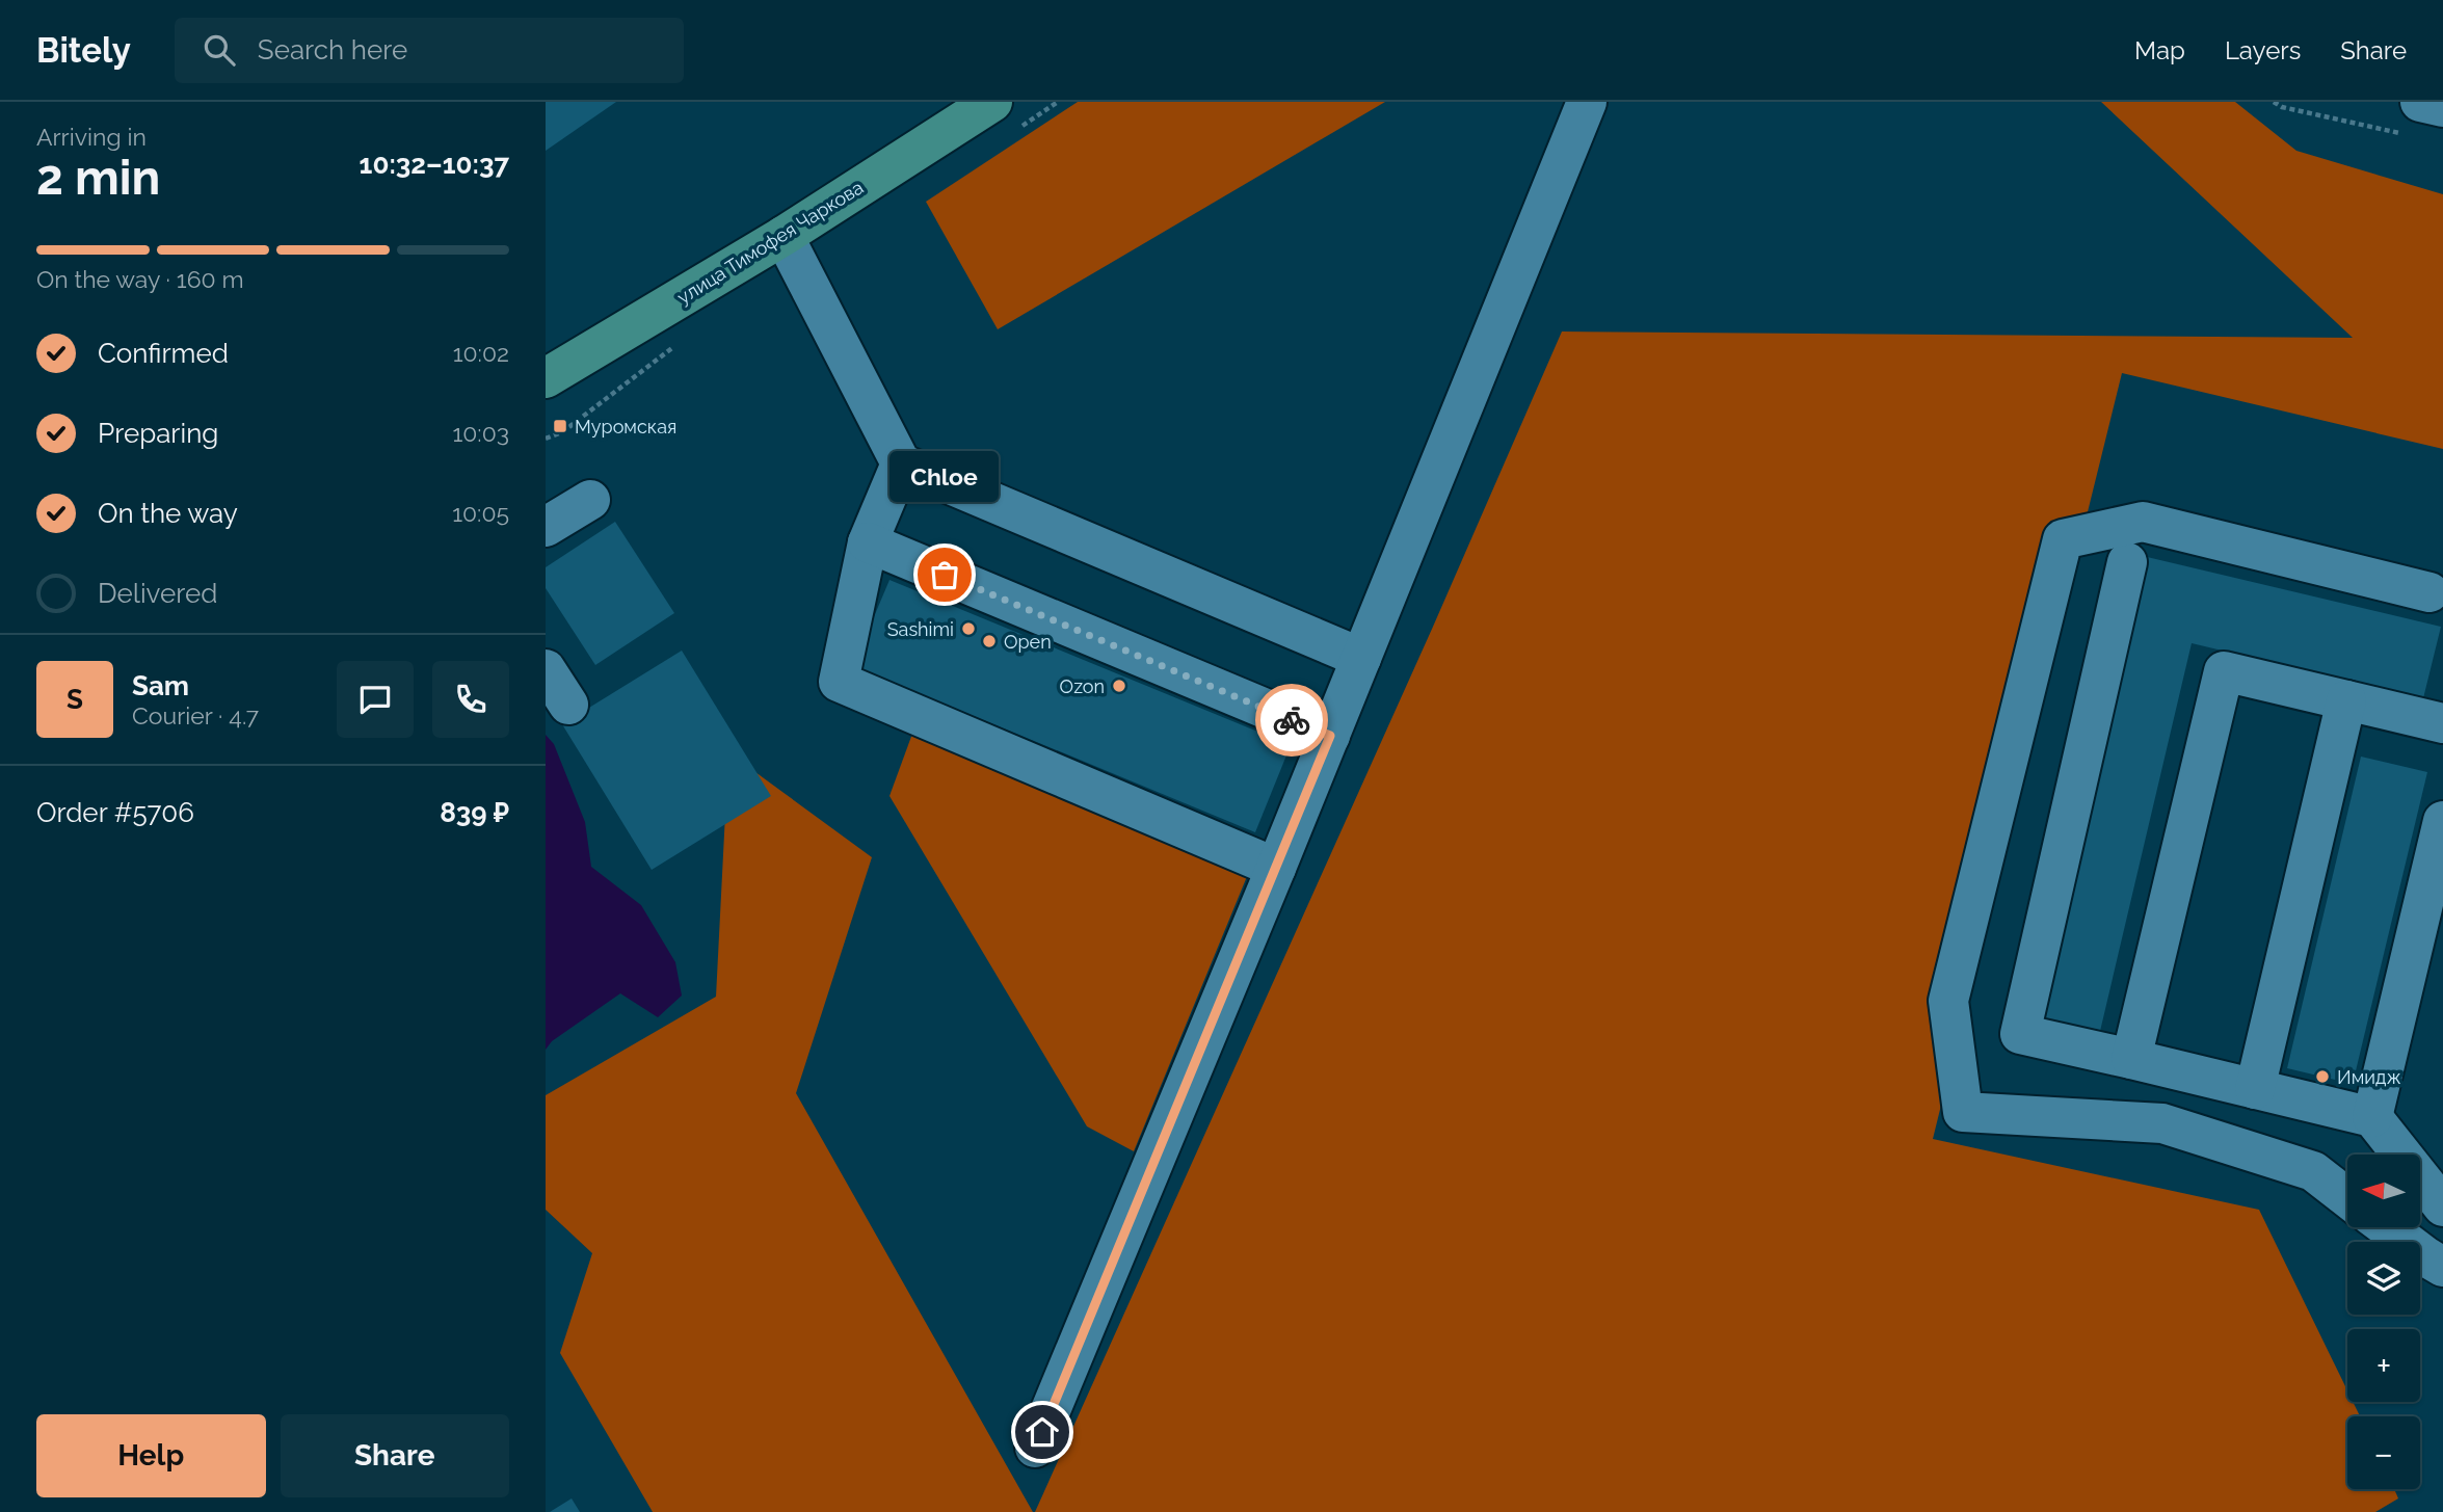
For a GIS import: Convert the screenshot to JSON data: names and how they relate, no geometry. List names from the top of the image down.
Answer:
{
  "streets": {
    "main road": ["улица Тимофея Чаркова"]
  },
  "places": {
    "transit": ["Муромская"],
    "other": [
      "Chloe",
      "Sashimi",
      "Open",
      "Ozon",
      "Имидж"
    ]
  },
  "north": "left",
  "page": {
    "header": "Bitely",
    "search": "Search here",
    "nav": ["Map", "Layers", "Share"],
    "heading": ["2 min", "Arriving in", "10:32–10:37"],
    "panel": [
      "Sam",
      "Courier · 4.7",
      "Order #5706",
      "839 ₽"
    ],
    "bar": "On the way · 160 m",
    "list": [
      ["Confirmed", "10:02"],
      ["Preparing", "10:03"],
      ["On the way", "10:05"],
      "Delivered"
    ],
    "bubble": "Chloe",
    "round": "S",
    "map_buttons": ["+", "−"],
    "buttons": ["Help", "Share"]
  }
}
